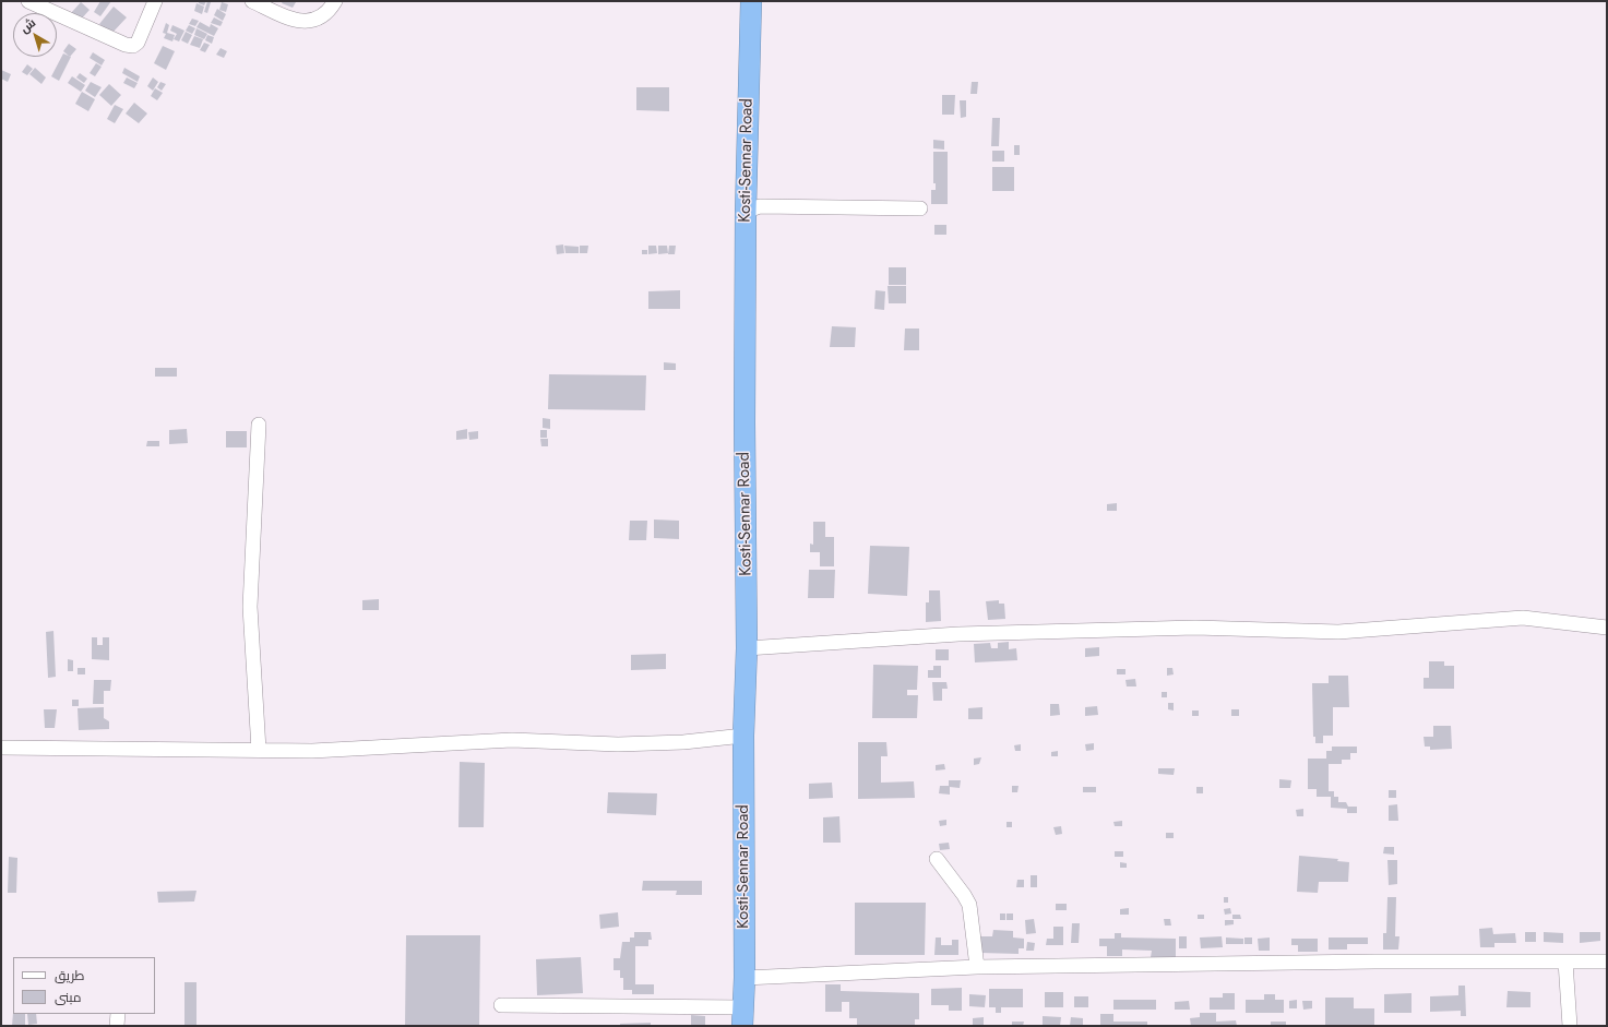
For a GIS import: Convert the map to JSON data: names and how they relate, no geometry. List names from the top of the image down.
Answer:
{
  "streets": {
    "highway": ["Kosti-Sennar Road"]
  },
  "legend": ["طريق", "مبنى"],
  "north": "top left"
}
